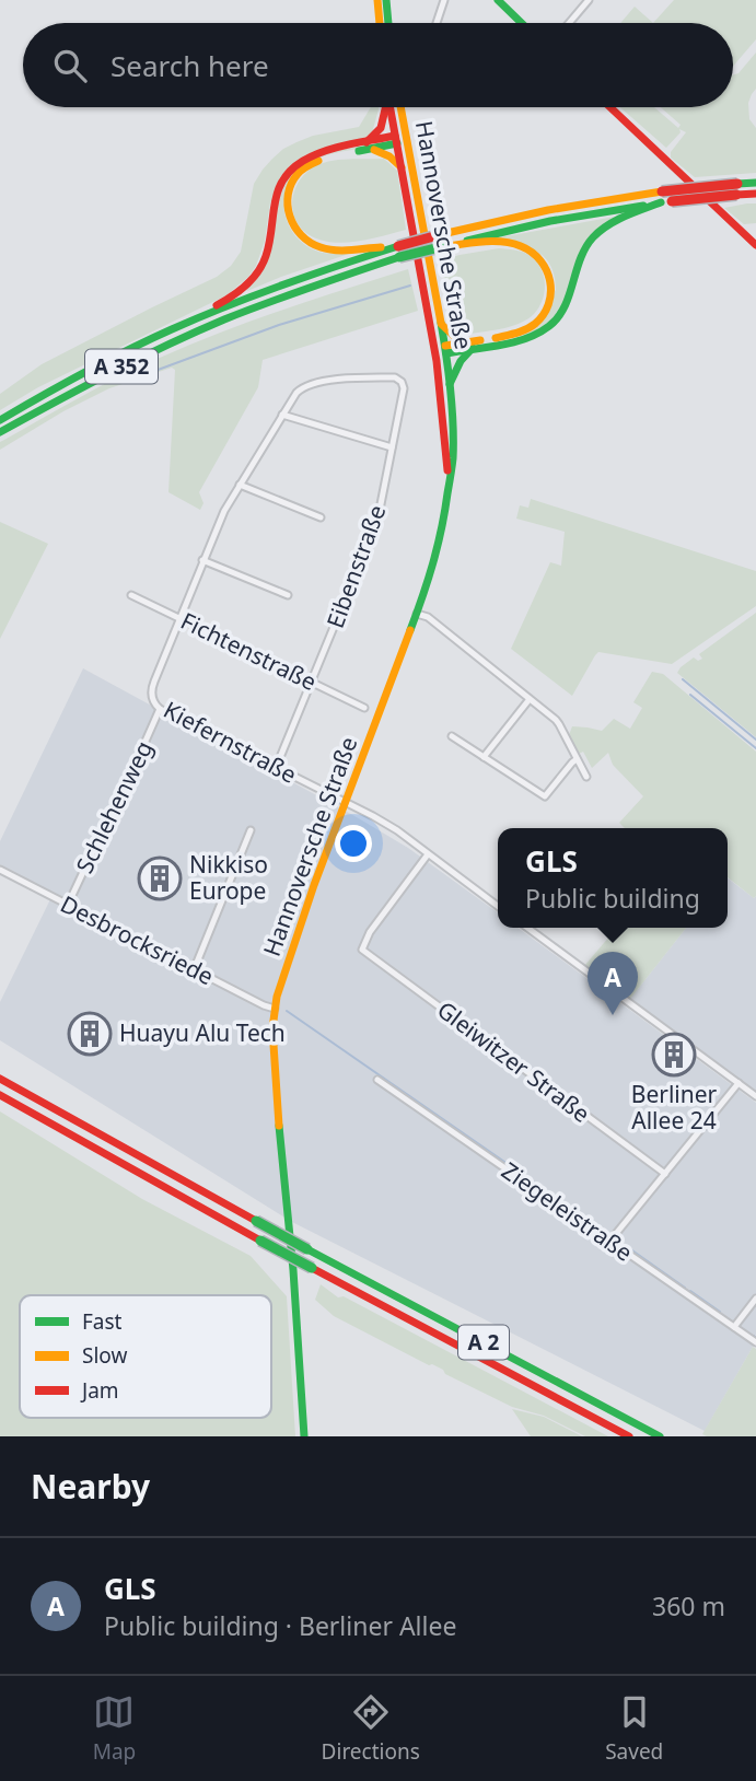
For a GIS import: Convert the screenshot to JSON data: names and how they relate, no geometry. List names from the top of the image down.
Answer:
{
  "streets": {
    "main road": ["Hannoversche Straße", "A 352", "A 2"],
    "street": [
      "Eibenstraße",
      "Fichtenstraße",
      "Kiefernstraße",
      "Schlehenweg",
      "Desbrocksriede",
      "Gleiwitzer Straße",
      "Ziegeleistraße"
    ]
  },
  "crossings": [
    ["Hannoversche Straße", "Kiefernstraße"],
    ["Hannoversche Straße", "Desbrocksriede"],
    ["Eibenstraße", "Fichtenstraße"],
    ["Eibenstraße", "Kiefernstraße"],
    ["Fichtenstraße", "Kiefernstraße"],
    ["Kiefernstraße", "Schlehenweg"],
    ["Kiefernstraße", "Gleiwitzer Straße"],
    ["Schlehenweg", "Desbrocksriede"]
  ],
  "places": {
    "building": ["Nikkiso Europe", "Huayu Alu Tech", "Berliner Allee 24"]
  },
  "legend": ["Fast", "Slow", "Jam"],
  "page": {
    "search": "Search here",
    "popup": ["GLS", "Public building"],
    "pins": "A",
    "heading": "Nearby",
    "list": [
      {
        "mark": "A",
        "name": "GLS",
        "note": "Public building · Berliner Allee",
        "value": "360 m"
      }
    ],
    "nav": ["Map", "Directions", "Saved"]
  }
}
